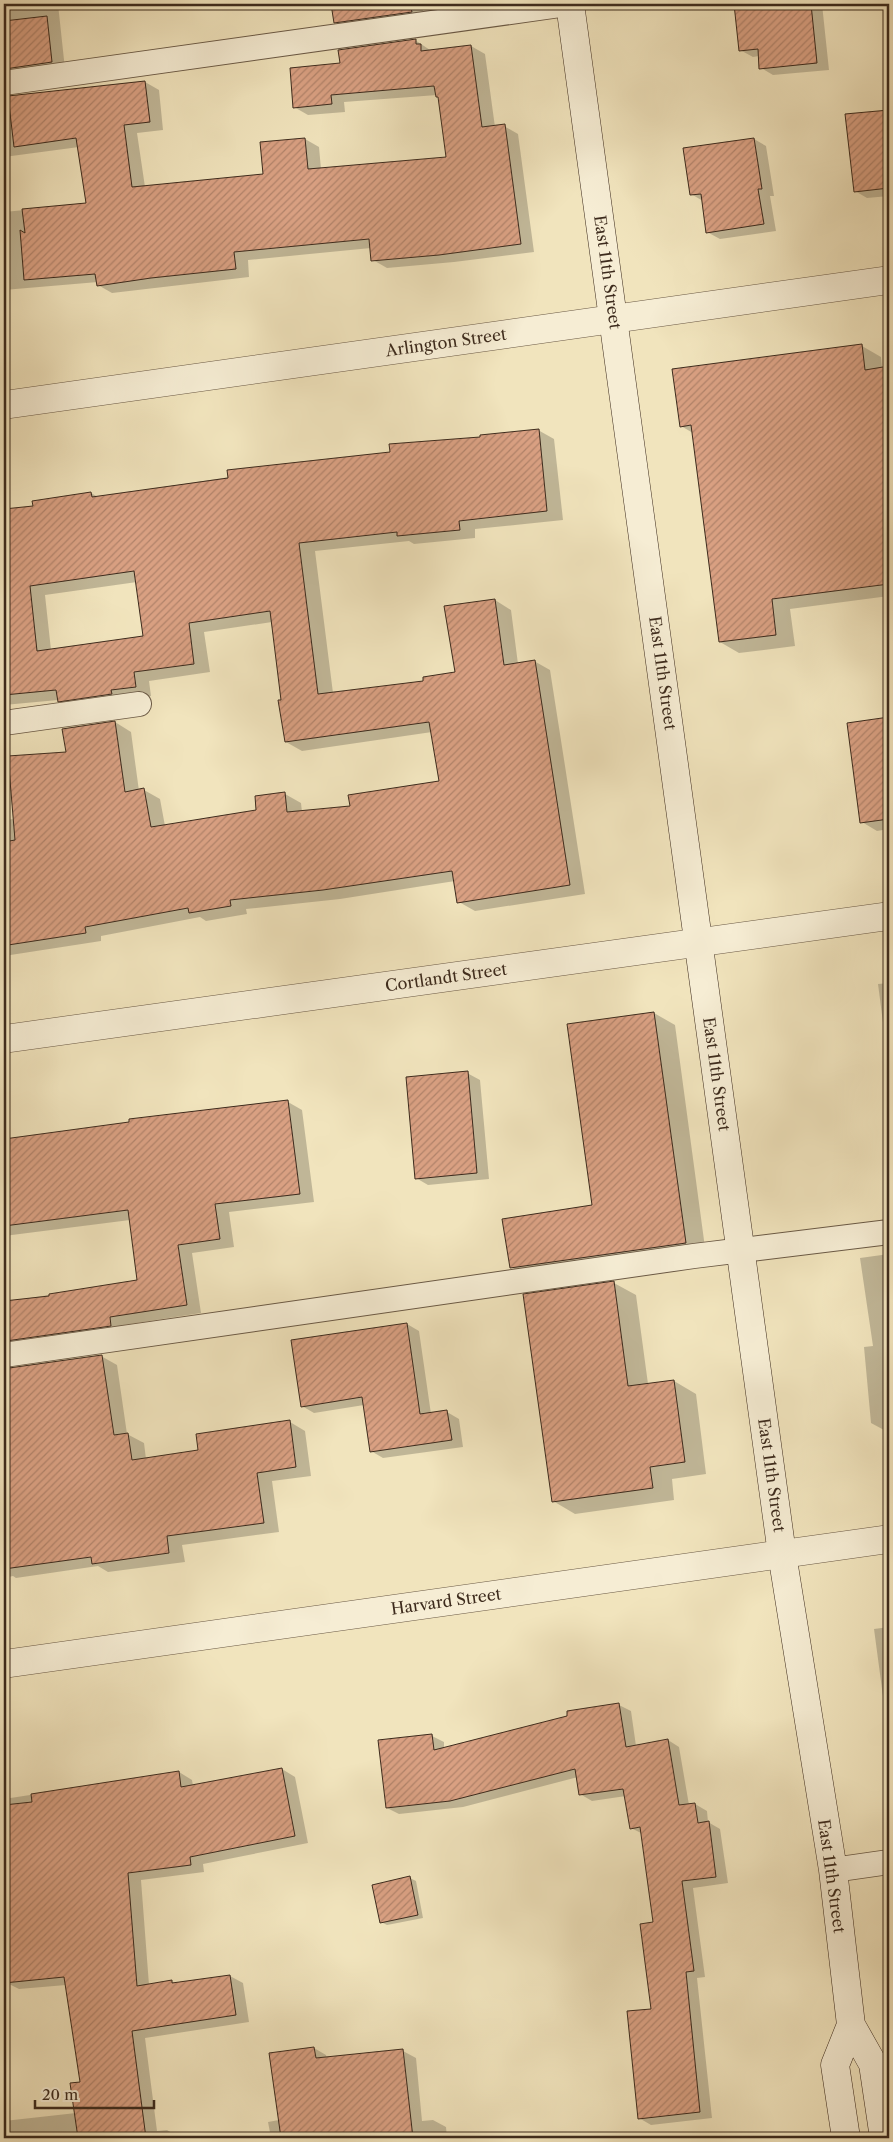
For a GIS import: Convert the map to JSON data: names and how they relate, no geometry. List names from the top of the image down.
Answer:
{
  "streets": {
    "street": [
      "East 11th Street",
      "Arlington Street",
      "Cortlandt Street",
      "Harvard Street"
    ]
  },
  "crossings": [
    ["East 11th Street", "Arlington Street"],
    ["East 11th Street", "Cortlandt Street"],
    ["East 11th Street", "Harvard Street"]
  ],
  "scale_bar": "20 m"
}
